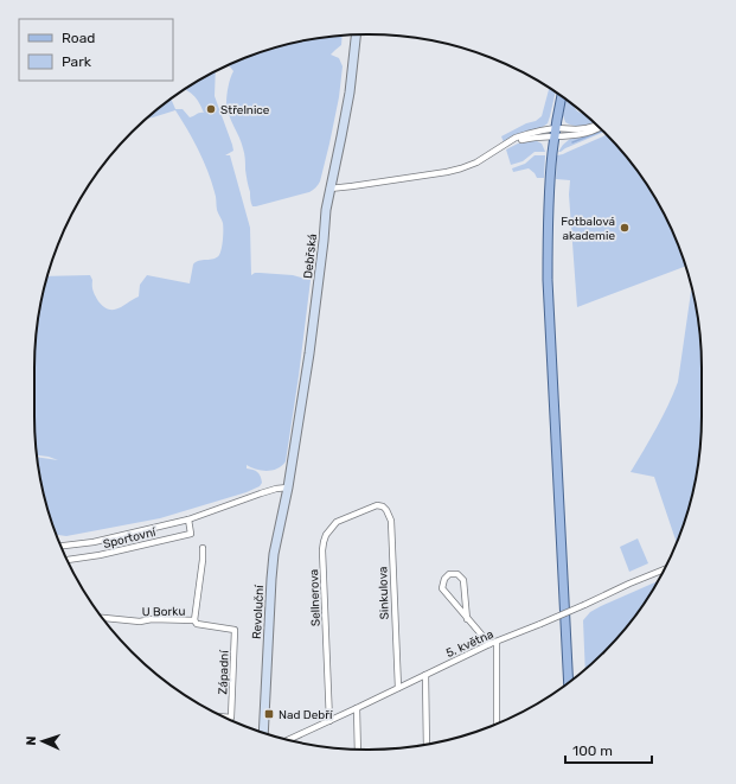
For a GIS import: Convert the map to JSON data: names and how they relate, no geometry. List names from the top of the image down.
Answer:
{
  "streets": {
    "main road": ["Debřská", "Revoluční"],
    "street": [
      "Sportovní",
      "Sinkulova",
      "Sellnerova",
      "U Borku",
      "5. května",
      "Západní"
    ]
  },
  "crossings": [
    ["Debřská", "Sportovní"],
    ["Debřská", "Revoluční"],
    ["Sportovní", "Revoluční"],
    ["Sinkulova", "Sellnerova"],
    ["Sinkulova", "5. května"],
    ["Sellnerova", "5. května"],
    ["U Borku", "Západní"]
  ],
  "places": {
    "other": ["Střelnice", "Fotbalová akademie"],
    "transit": ["Nad Debří"]
  },
  "legend": ["Road", "Park"],
  "scale_bar": "100 m",
  "north": "left"
}
